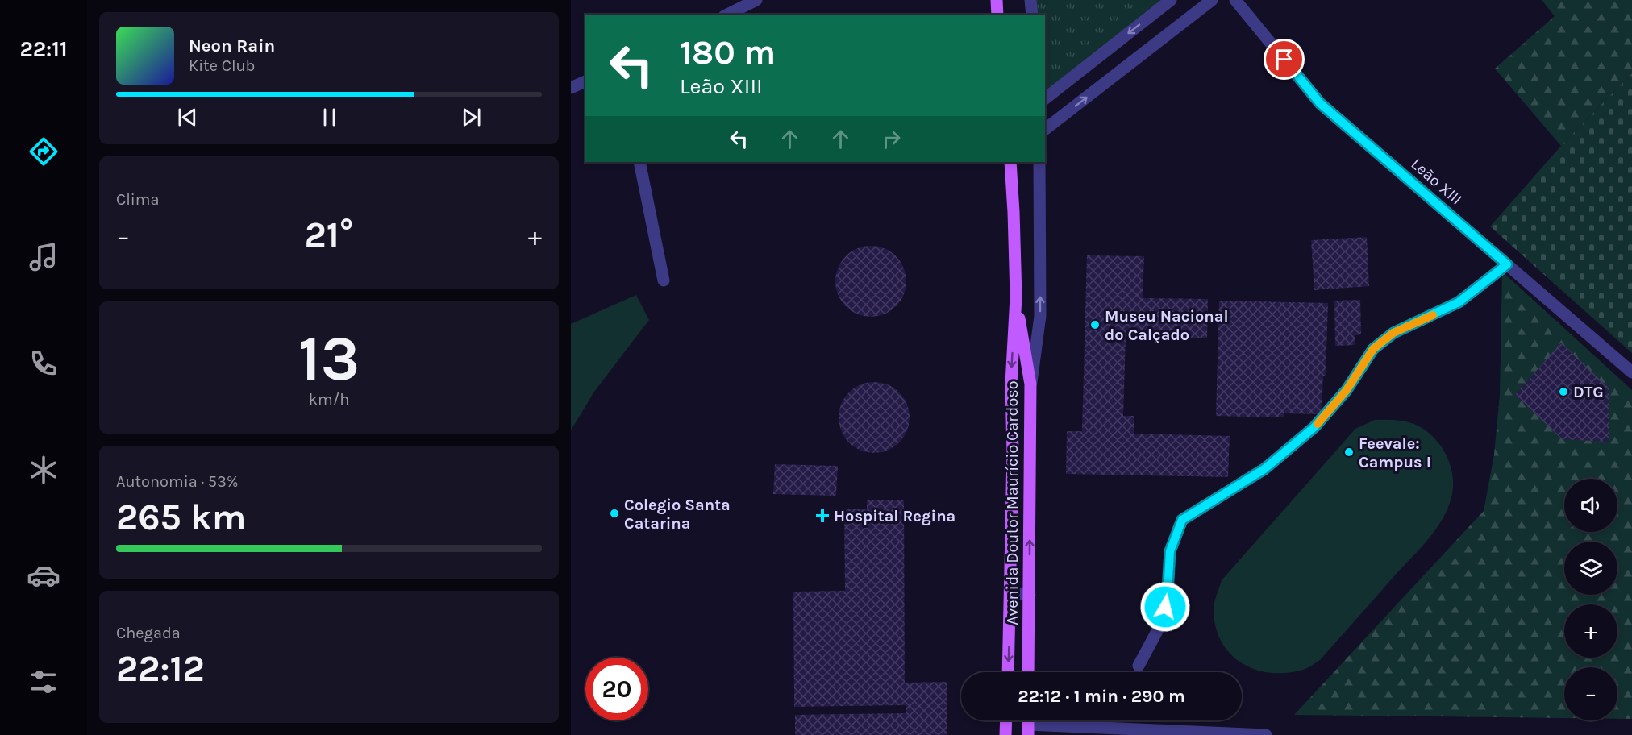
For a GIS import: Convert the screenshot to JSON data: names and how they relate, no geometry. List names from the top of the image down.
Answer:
{
  "streets": {
    "main road": ["Avenida Doutor Maurício Cardoso"],
    "street": ["Leão XIII"]
  },
  "places": {
    "other": [
      "Museu Nacional do Calçado",
      "DTG",
      "Feevale: Campus I",
      "Colegio Santa Catarina"
    ],
    "health": ["Hospital Regina"]
  },
  "page": {
    "tabs": "22:11",
    "turn": ["180 m", "Leão XIII"],
    "song": ["Neon Rain", "Kite Club"],
    "tile": [
      "Clima",
      ["13", "km/h"],
      ["Autonomia · 53%", "265 km"],
      ["Chegada", "22:12"]
    ],
    "heat": ["−", "21°", "+"],
    "map_buttons": ["+", "−"],
    "limit": "20",
    "trip": "22:12 · 1 min · 290 m"
  }
}
